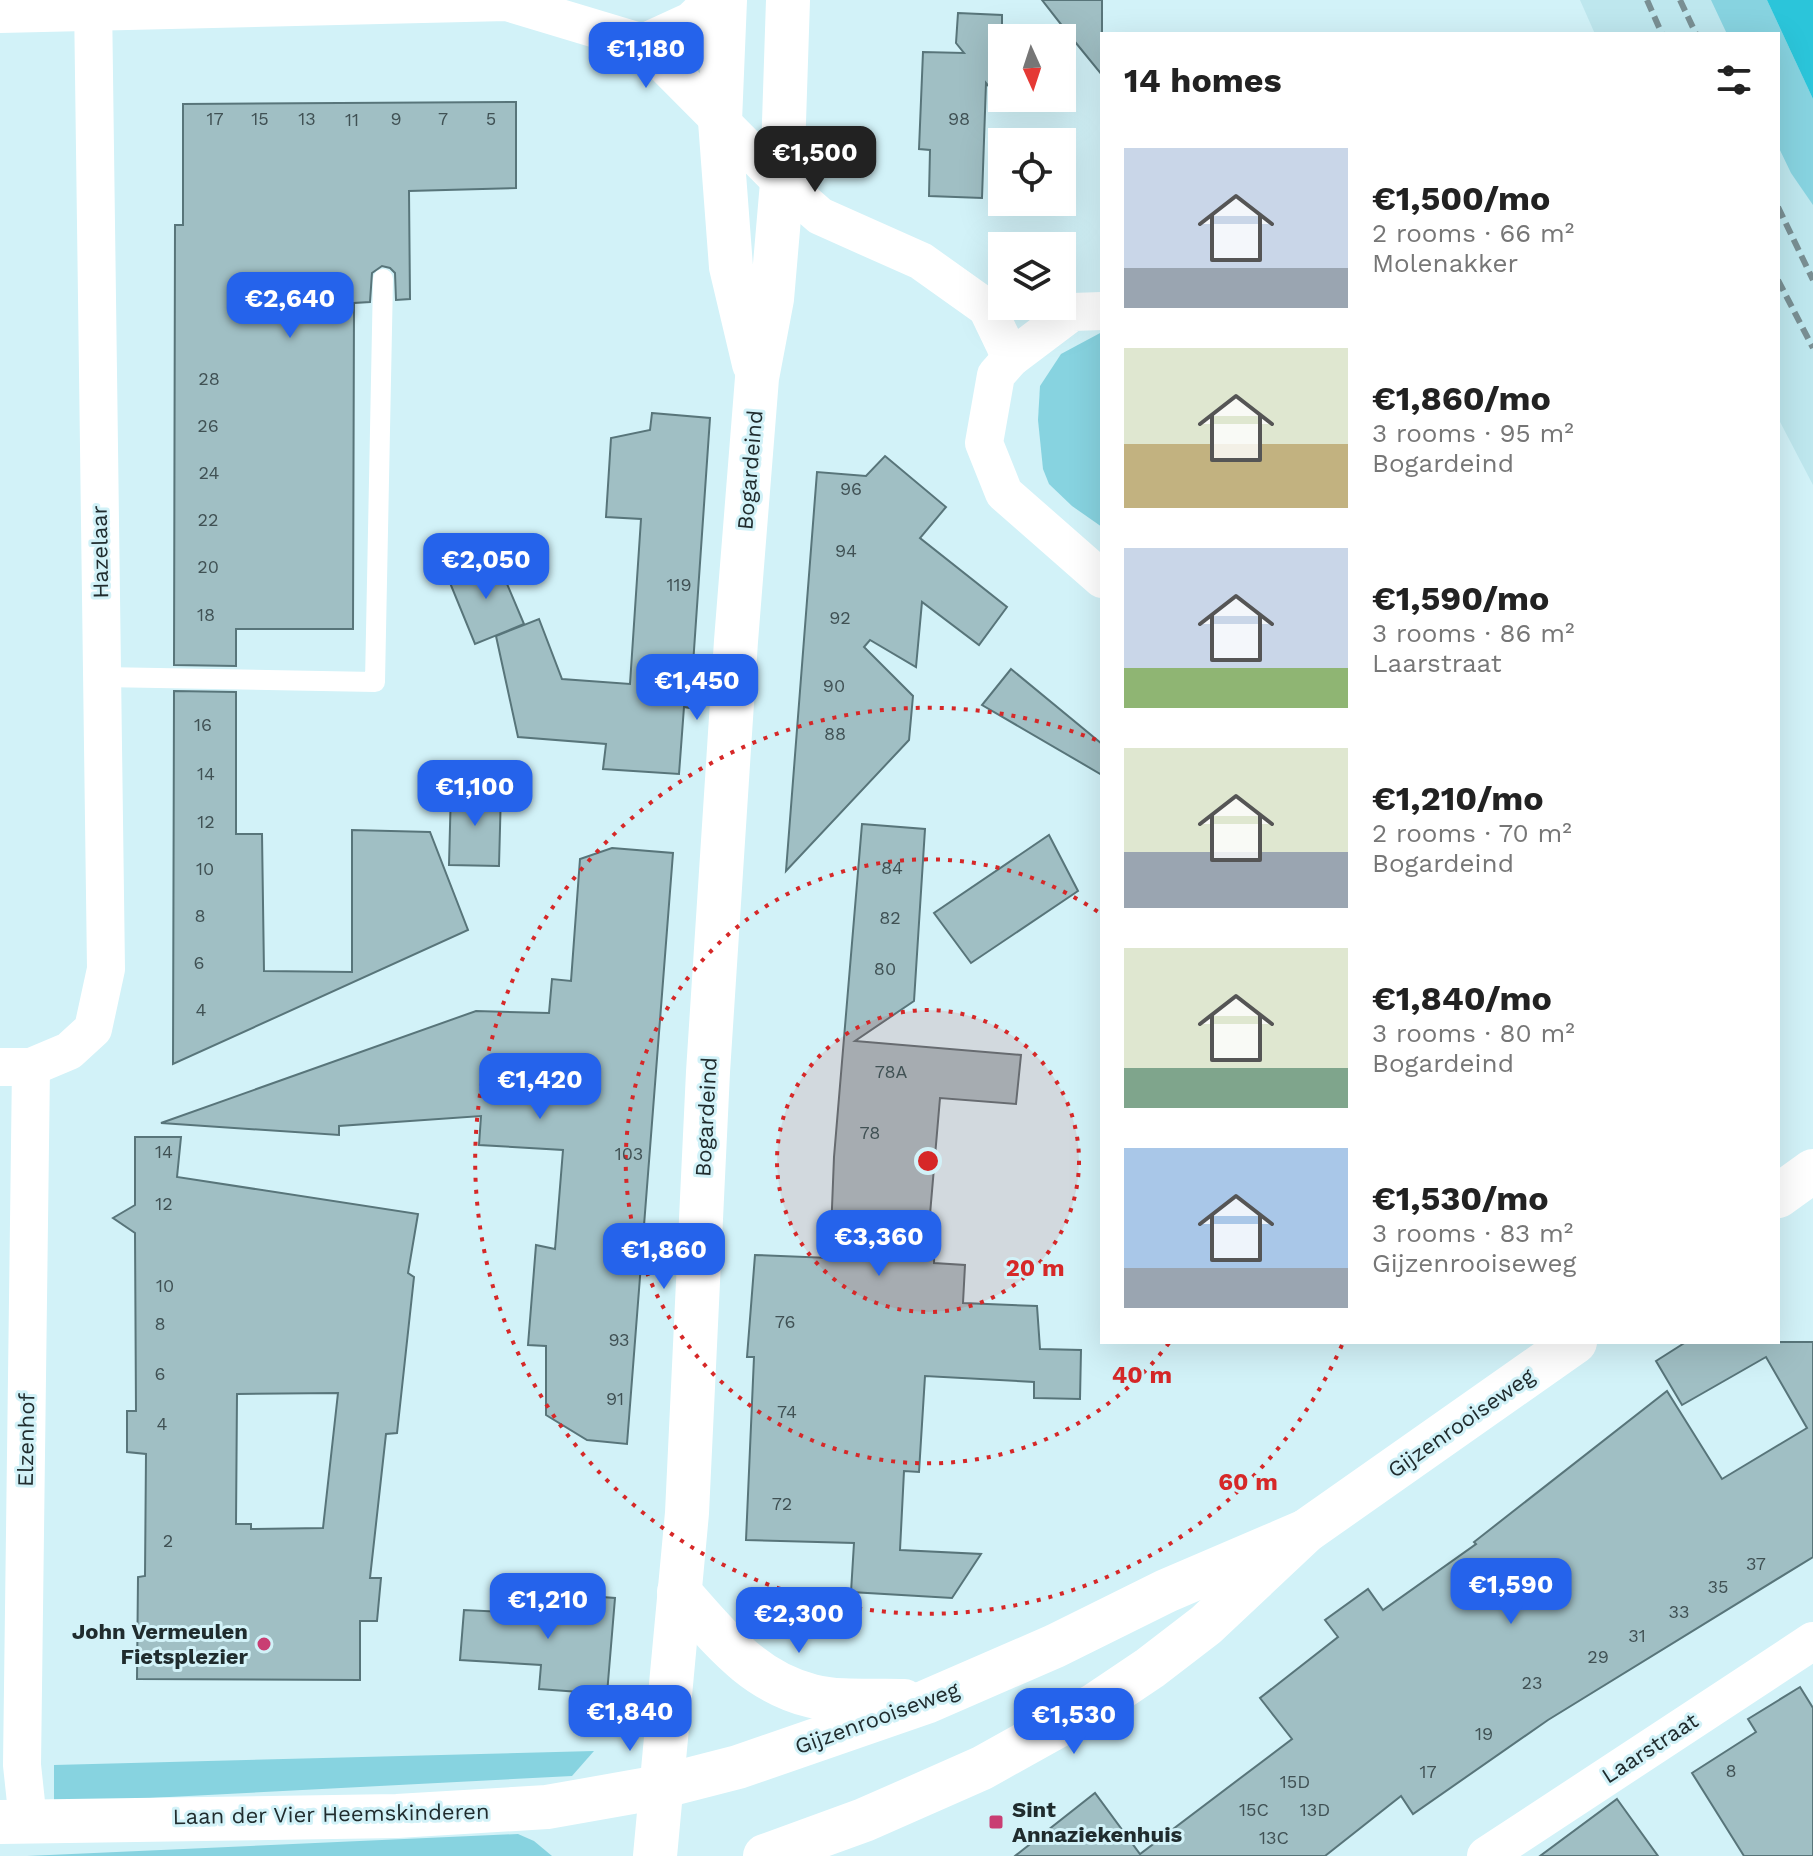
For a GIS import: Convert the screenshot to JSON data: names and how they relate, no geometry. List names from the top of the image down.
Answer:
{
  "streets": {
    "main road": ["Bogardeind", "Gijzenrooiseweg", "Laan der Vier Heemskinderen"],
    "street": ["Hazelaar", "Elzenhof", "Laarstraat"]
  },
  "crossings": [
    ["Bogardeind", "Gijzenrooiseweg"],
    ["Bogardeind", "Laan der Vier Heemskinderen"],
    ["Hazelaar", "Elzenhof"],
    ["Gijzenrooiseweg", "Laan der Vier Heemskinderen"],
    ["Elzenhof", "Laan der Vier Heemskinderen"]
  ],
  "places": {
    "other": ["John Vermeulen Fietsplezier"],
    "transit": ["Sint Annaziekenhuis"]
  },
  "house_numbers": [
    "17",
    "15",
    "13",
    "9",
    "7",
    "5",
    "98",
    "11",
    "28",
    "26",
    "24",
    "96",
    "22",
    "94",
    "20",
    "119",
    "18",
    "92",
    "90",
    "16",
    "88",
    "14",
    "12",
    "84",
    "10",
    "8",
    "82",
    "6",
    "80",
    "4",
    "78A",
    "78",
    "14",
    "103",
    "12",
    "10",
    "76",
    "8",
    "93",
    "6",
    "91",
    "74",
    "4",
    "72",
    "2",
    "37",
    "35",
    "33",
    "31",
    "29",
    "23",
    "19",
    "8",
    "17",
    "15D",
    "15C",
    "13D",
    "13C"
  ],
  "north": "bottom",
  "page": {
    "price": [
      "€1,180",
      "€1,500",
      "€2,640",
      "€2,050",
      "€1,450",
      "€1,100",
      "€1,420",
      "€3,360",
      "€1,860",
      "€1,590",
      "€1,210",
      "€2,300",
      "€1,840",
      "€1,530"
    ],
    "heading": "14 homes",
    "list": [
      {
        "name": "€1,500/mo",
        "note": "2 rooms · 66 m² · Molenakker"
      },
      {
        "name": "€1,860/mo",
        "note": "3 rooms · 95 m² · Bogardeind"
      },
      {
        "name": "€1,590/mo",
        "note": "3 rooms · 86 m² · Laarstraat"
      },
      {
        "name": "€1,210/mo",
        "note": "2 rooms · 70 m² · Bogardeind"
      },
      {
        "name": "€1,840/mo",
        "note": "3 rooms · 80 m² · Bogardeind"
      },
      {
        "name": "€1,530/mo",
        "note": "3 rooms · 83 m² · Gijzenrooiseweg"
      }
    ]
  },
  "rings": ["20 m", "40 m", "60 m"]
}
